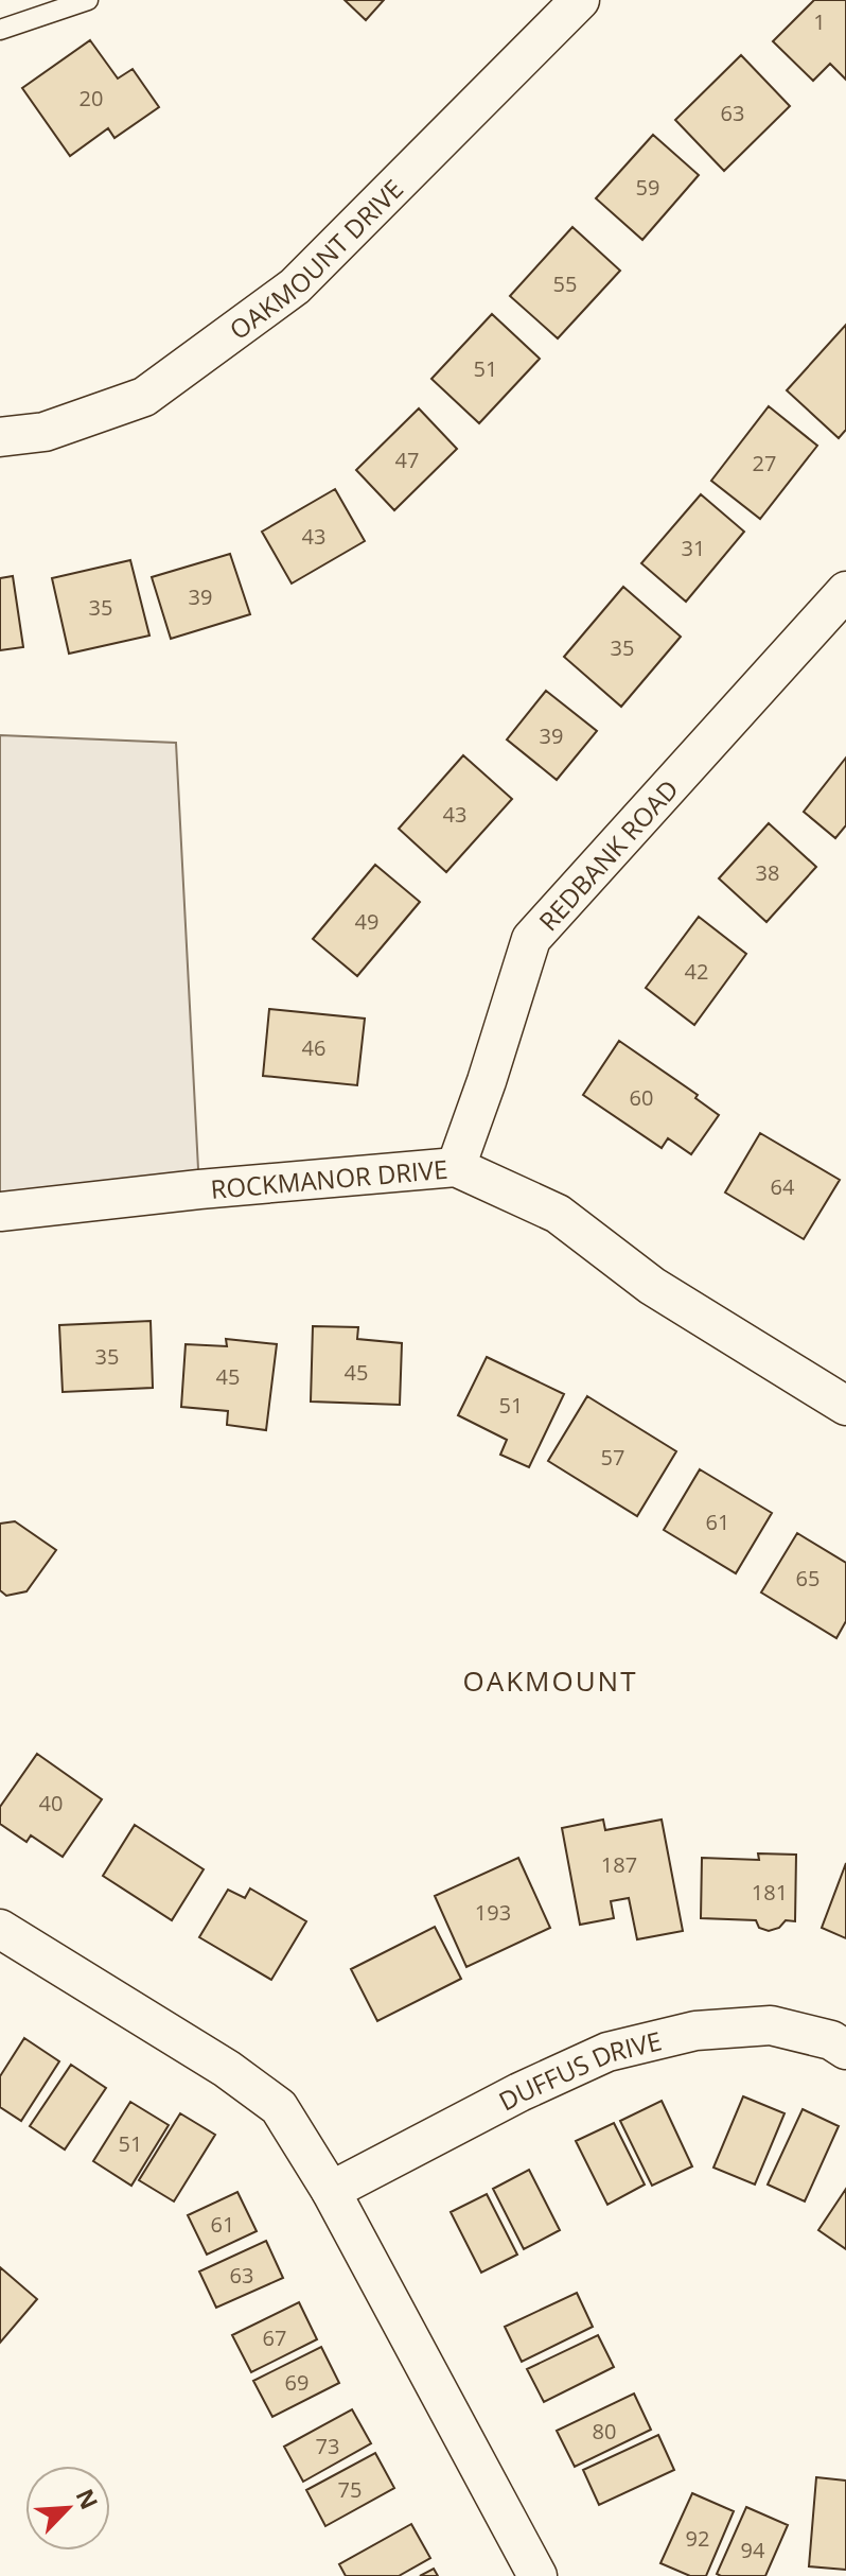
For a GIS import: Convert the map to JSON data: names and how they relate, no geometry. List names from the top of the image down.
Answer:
{
  "streets": {
    "street": [
      "OAKMOUNT DRIVE",
      "REDBANK ROAD",
      "ROCKMANOR DRIVE",
      "DUFFUS DRIVE"
    ]
  },
  "crossings": [
    ["REDBANK ROAD", "ROCKMANOR DRIVE"]
  ],
  "districts": ["OAKMOUNT"],
  "house_numbers": [
    "1",
    "20",
    "63",
    "59",
    "55",
    "51",
    "47",
    "27",
    "43",
    "31",
    "39",
    "35",
    "35",
    "39",
    "43",
    "38",
    "49",
    "42",
    "46",
    "60",
    "64",
    "35",
    "45",
    "45",
    "51",
    "57",
    "61",
    "65",
    "40",
    "187",
    "181",
    "193",
    "51",
    "61",
    "63",
    "67",
    "69",
    "80",
    "73",
    "75",
    "92",
    "94"
  ],
  "north": "top right"
}
